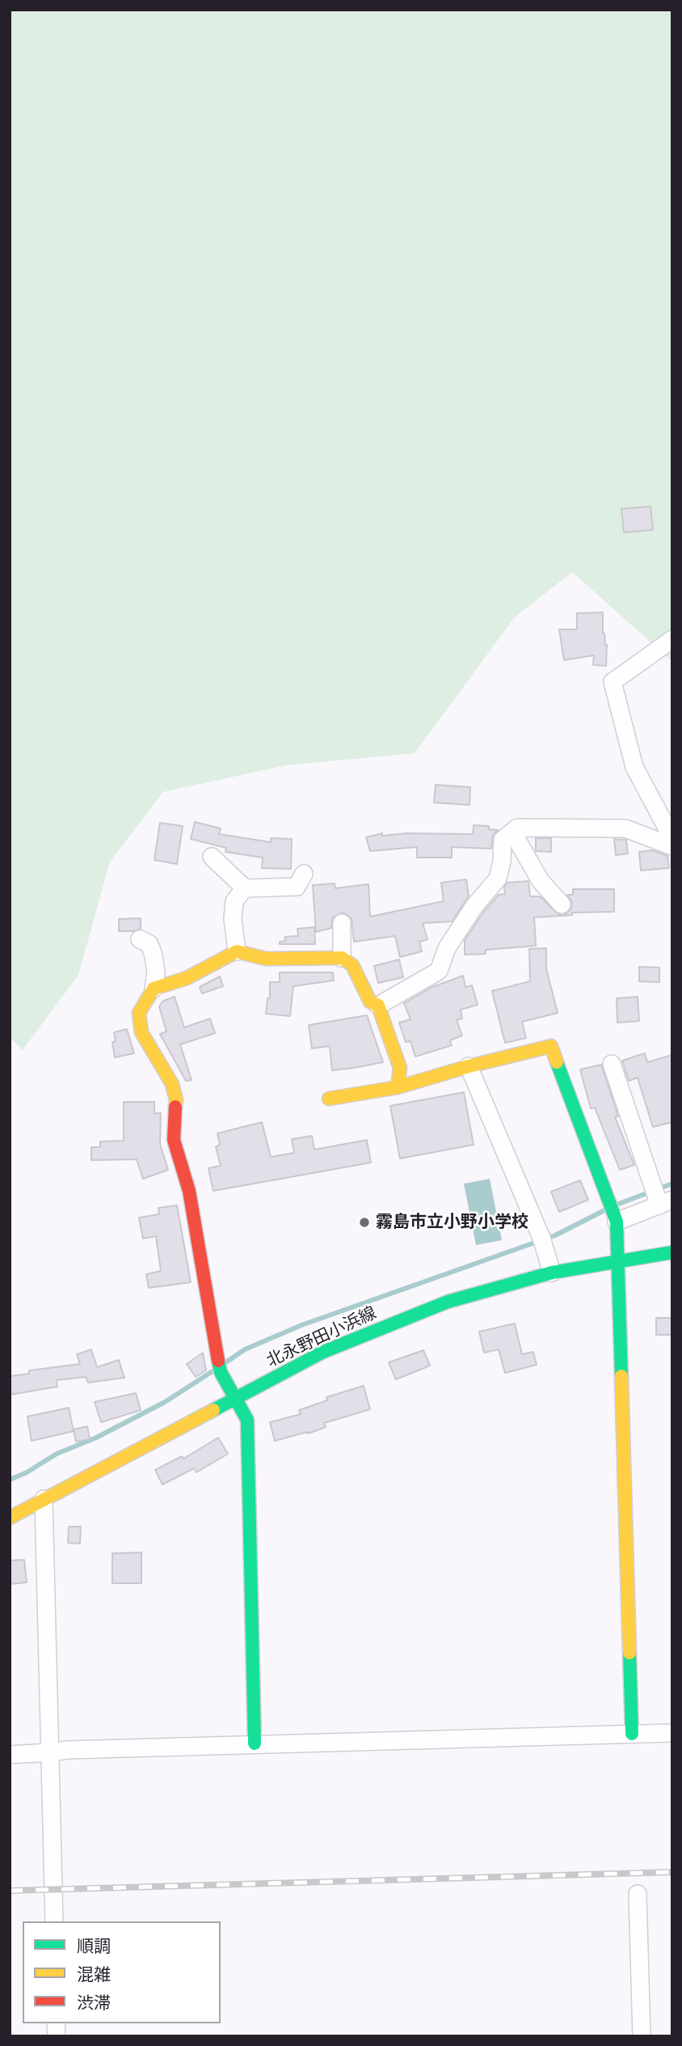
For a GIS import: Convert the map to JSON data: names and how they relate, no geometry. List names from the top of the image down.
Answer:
{
  "streets": {
    "street": ["北永野田小浜線"]
  },
  "places": ["霧島市立小野小学校"],
  "legend": ["順調", "混雑", "渋滞"]
}
